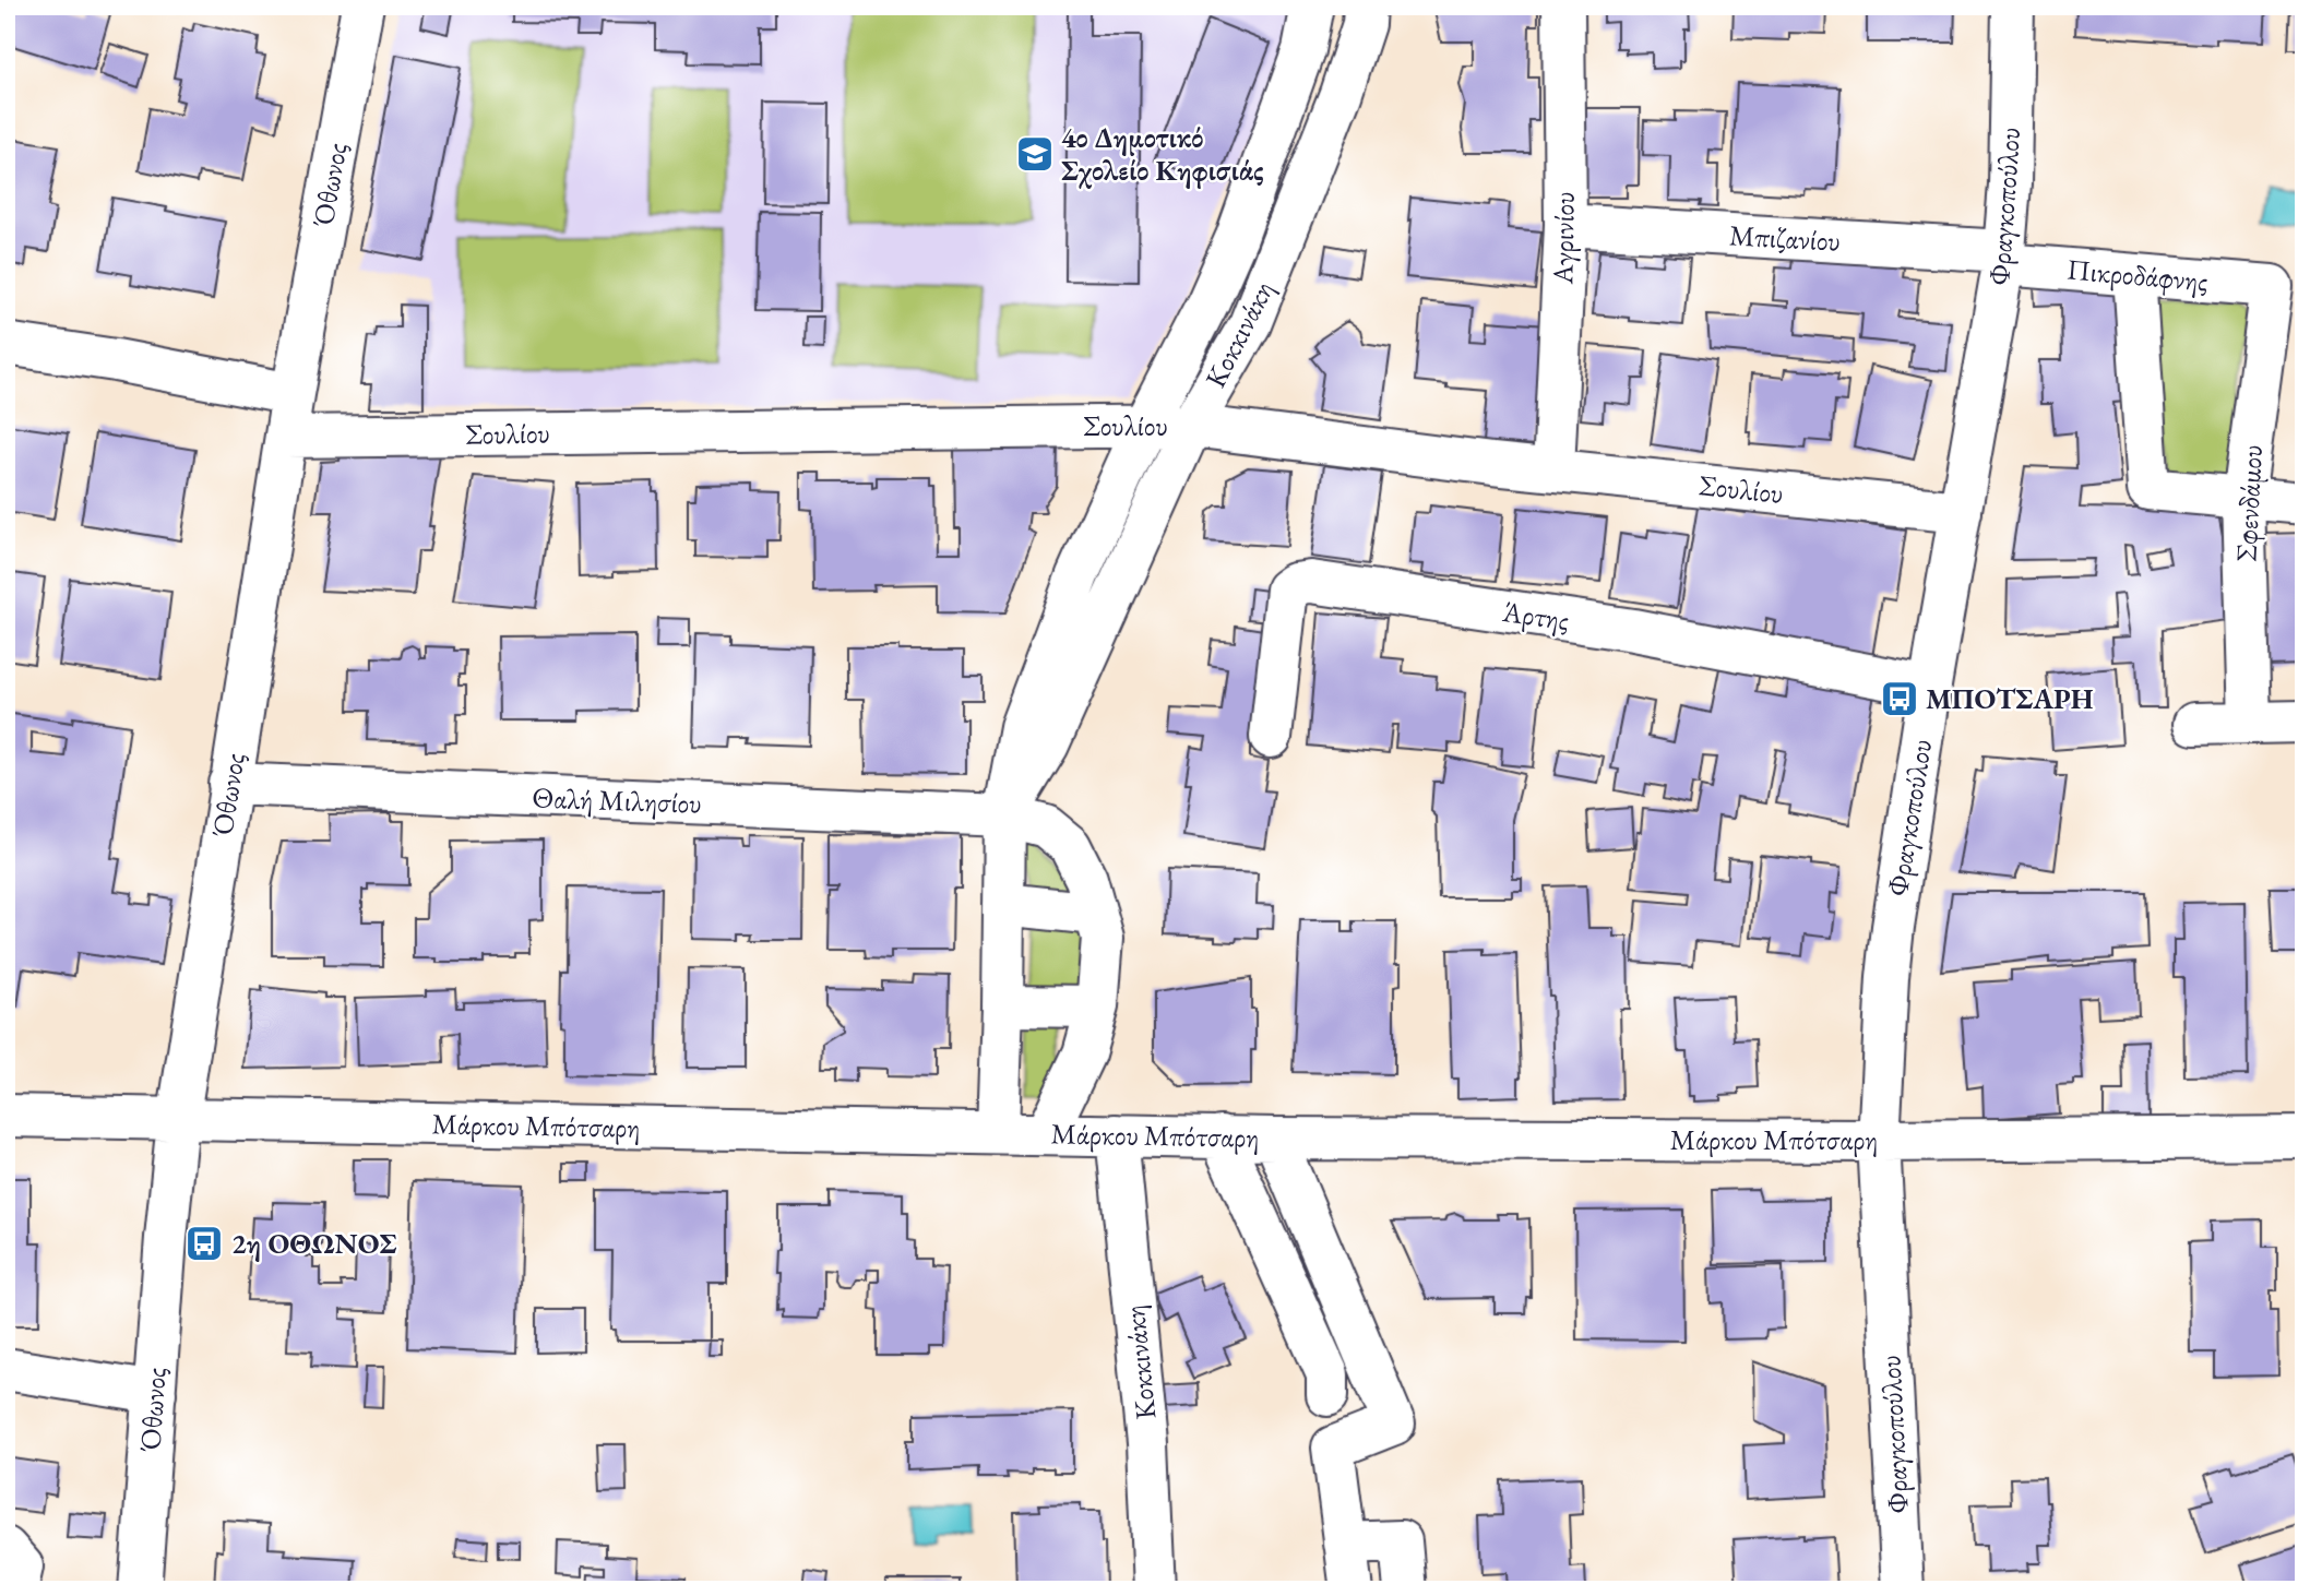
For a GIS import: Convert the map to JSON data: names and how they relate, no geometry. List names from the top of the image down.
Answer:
{
  "streets": {
    "street": [
      "Όθωνος",
      "Φραγκοπούλου",
      "Αγρινίου",
      "Μπιζανίου",
      "Πικροδάφνης",
      "Κοκκινάκη",
      "Σουλίου",
      "Σφενδάμου",
      "Άρτης",
      "Θαλή Μιλησίου",
      "Μάρκου Μπότσαρη"
    ]
  },
  "crossings": [
    ["Όθωνος", "Σουλίου"],
    ["Όθωνος", "Θαλή Μιλησίου"],
    ["Όθωνος", "Μάρκου Μπότσαρη"],
    ["Φραγκοπούλου", "Μπιζανίου"],
    ["Φραγκοπούλου", "Πικροδάφνης"],
    ["Φραγκοπούλου", "Σουλίου"],
    ["Φραγκοπούλου", "Άρτης"],
    ["Φραγκοπούλου", "Μάρκου Μπότσαρη"],
    ["Αγρινίου", "Μπιζανίου"],
    ["Αγρινίου", "Σουλίου"],
    ["Μπιζανίου", "Πικροδάφνης"],
    ["Πικροδάφνης", "Σφενδάμου"],
    ["Κοκκινάκη", "Σουλίου"],
    ["Κοκκινάκη", "Θαλή Μιλησίου"],
    ["Κοκκινάκη", "Μάρκου Μπότσαρη"],
    ["Θαλή Μιλησίου", "Μάρκου Μπότσαρη"]
  ],
  "places": {
    "school or university": ["4ο Δημοτικό Σχολείο Κηφισιάς"],
    "bus stop": ["ΜΠΟΤΣΑΡΗ", "2η ΟΘΩΝΟΣ"]
  }
}
